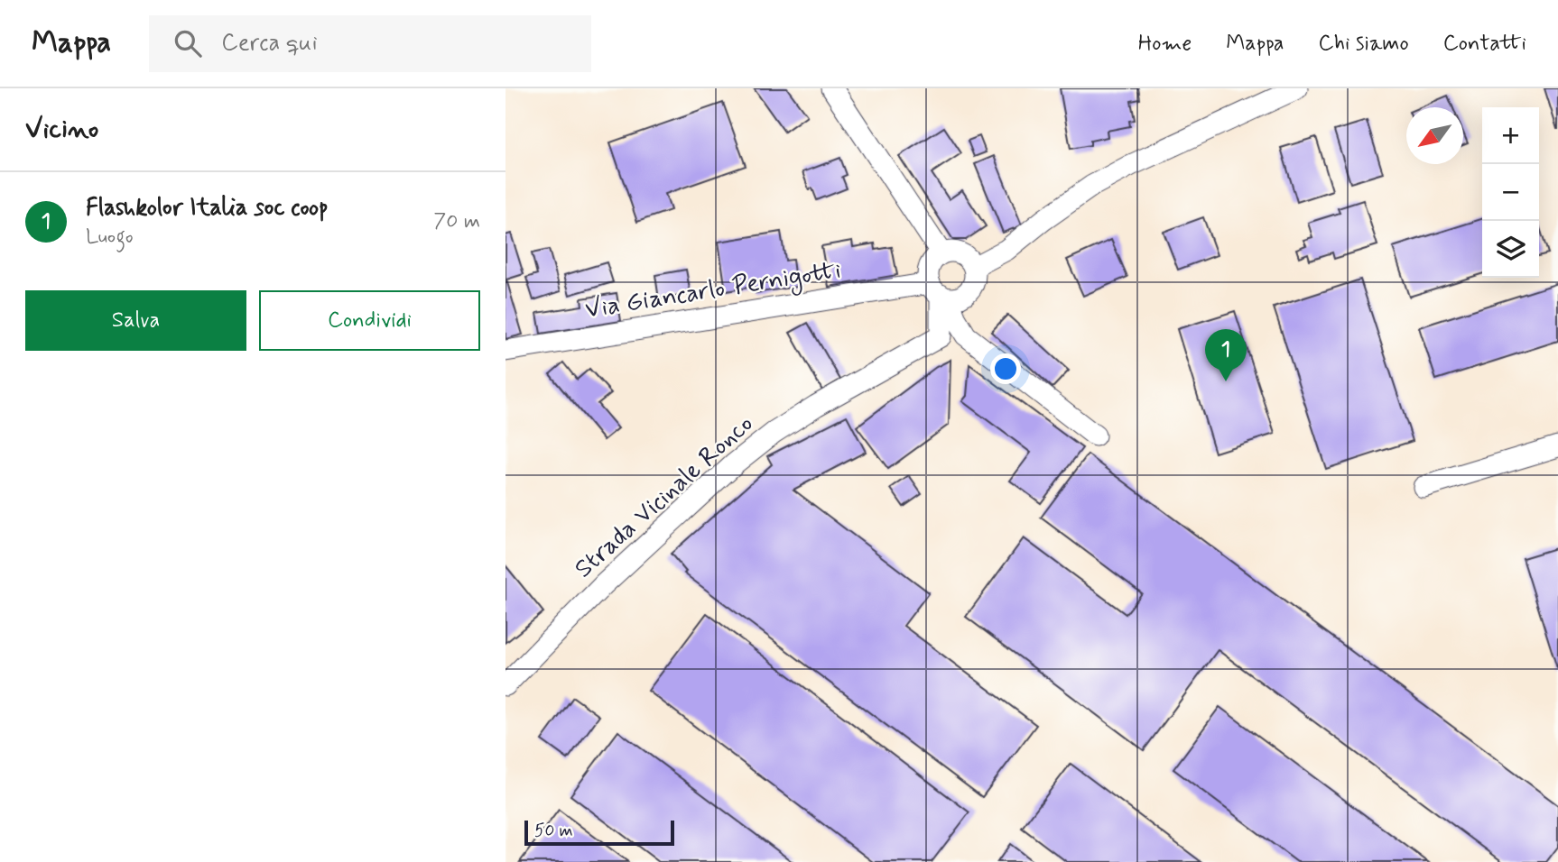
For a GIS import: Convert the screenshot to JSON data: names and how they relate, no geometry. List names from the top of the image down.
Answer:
{
  "streets": {
    "street": ["Via Giancarlo Pernigotti", "Strada Vicinale Ronco"]
  },
  "crossings": [
    ["Via Giancarlo Pernigotti", "Strada Vicinale Ronco"]
  ],
  "scale_bar": "50 m",
  "north": "bottom left",
  "page": {
    "header": "Mappa",
    "search": "Cerca qui",
    "nav": [
      "Home",
      "Mappa",
      "Chi siamo",
      "Contatti"
    ],
    "heading": "Vicino",
    "map_buttons": ["+", "−"],
    "list": [
      {
        "mark": "1",
        "name": "Flashkolor Italia soc coop",
        "note": "Luogo",
        "value": "70 m"
      }
    ],
    "buttons": ["Salva", "Condividi"],
    "pins": "1",
    "scale": "50 m"
  }
}
